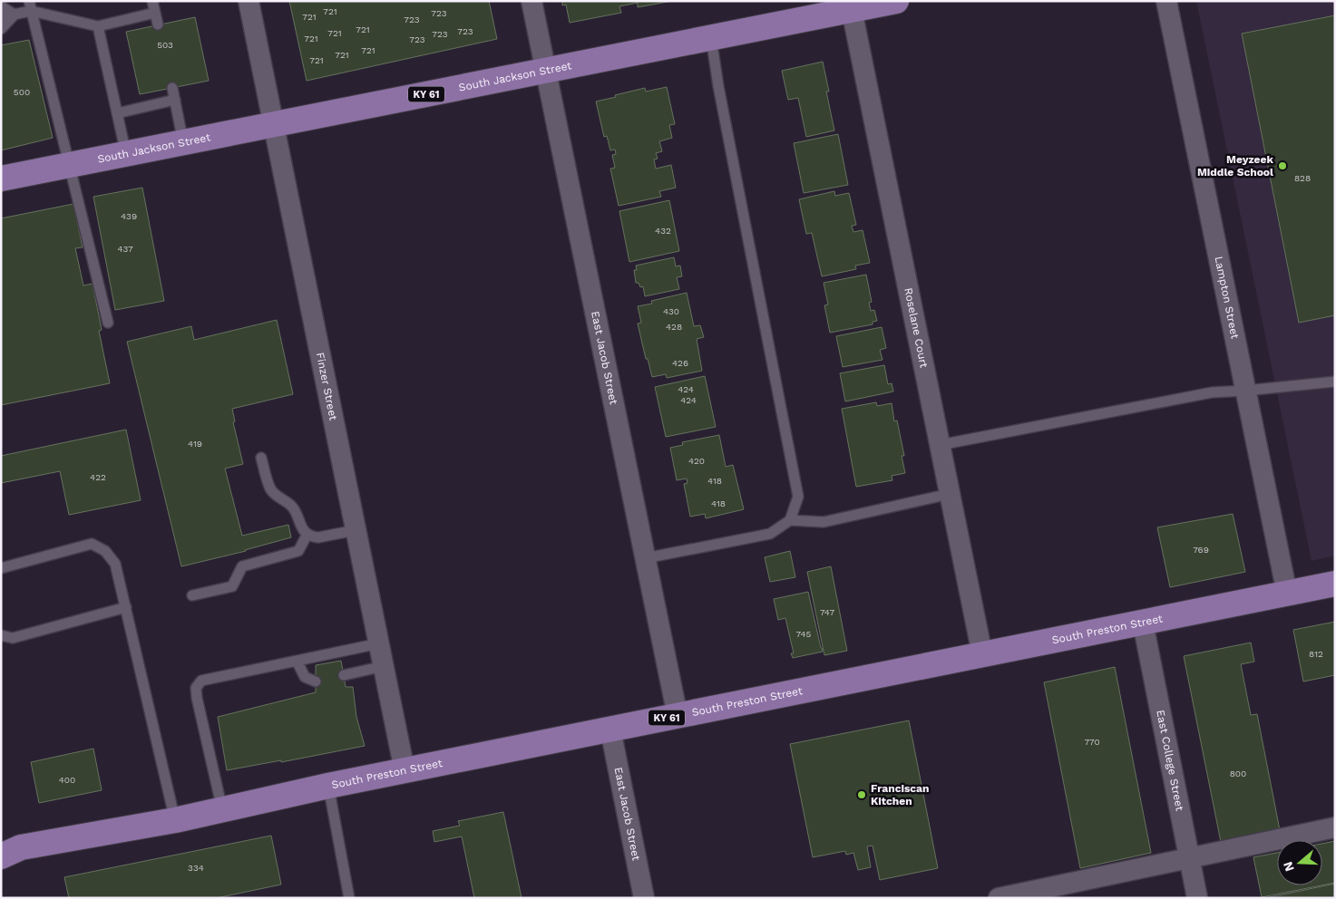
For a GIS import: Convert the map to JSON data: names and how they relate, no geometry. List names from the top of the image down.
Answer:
{
  "streets": {
    "main road": ["South Jackson Street", "KY 61", "South Preston Street"],
    "street": [
      "Lampton Street",
      "Roselane Court",
      "East Jacob Street",
      "Finzer Street",
      "East College Street"
    ]
  },
  "crossings": [
    ["South Jackson Street", "Roselane Court"],
    ["South Jackson Street", "East Jacob Street"],
    ["South Jackson Street", "Finzer Street"],
    ["Lampton Street", "South Preston Street"],
    ["Roselane Court", "South Preston Street"],
    ["East Jacob Street", "South Preston Street"],
    ["Finzer Street", "South Preston Street"],
    ["South Preston Street", "East College Street"]
  ],
  "places": ["Meyzeek Middle School", "Franciscan Kitchen"],
  "house_numbers": [
    "721",
    "723",
    "721",
    "723",
    "721",
    "723",
    "721",
    "723",
    "721",
    "723",
    "503",
    "721",
    "721",
    "721",
    "500",
    "828",
    "439",
    "432",
    "437",
    "430",
    "428",
    "426",
    "424",
    "424",
    "419",
    "420",
    "422",
    "418",
    "418",
    "769",
    "747",
    "745",
    "812",
    "770",
    "800",
    "400",
    "334"
  ],
  "north": "left"
}
